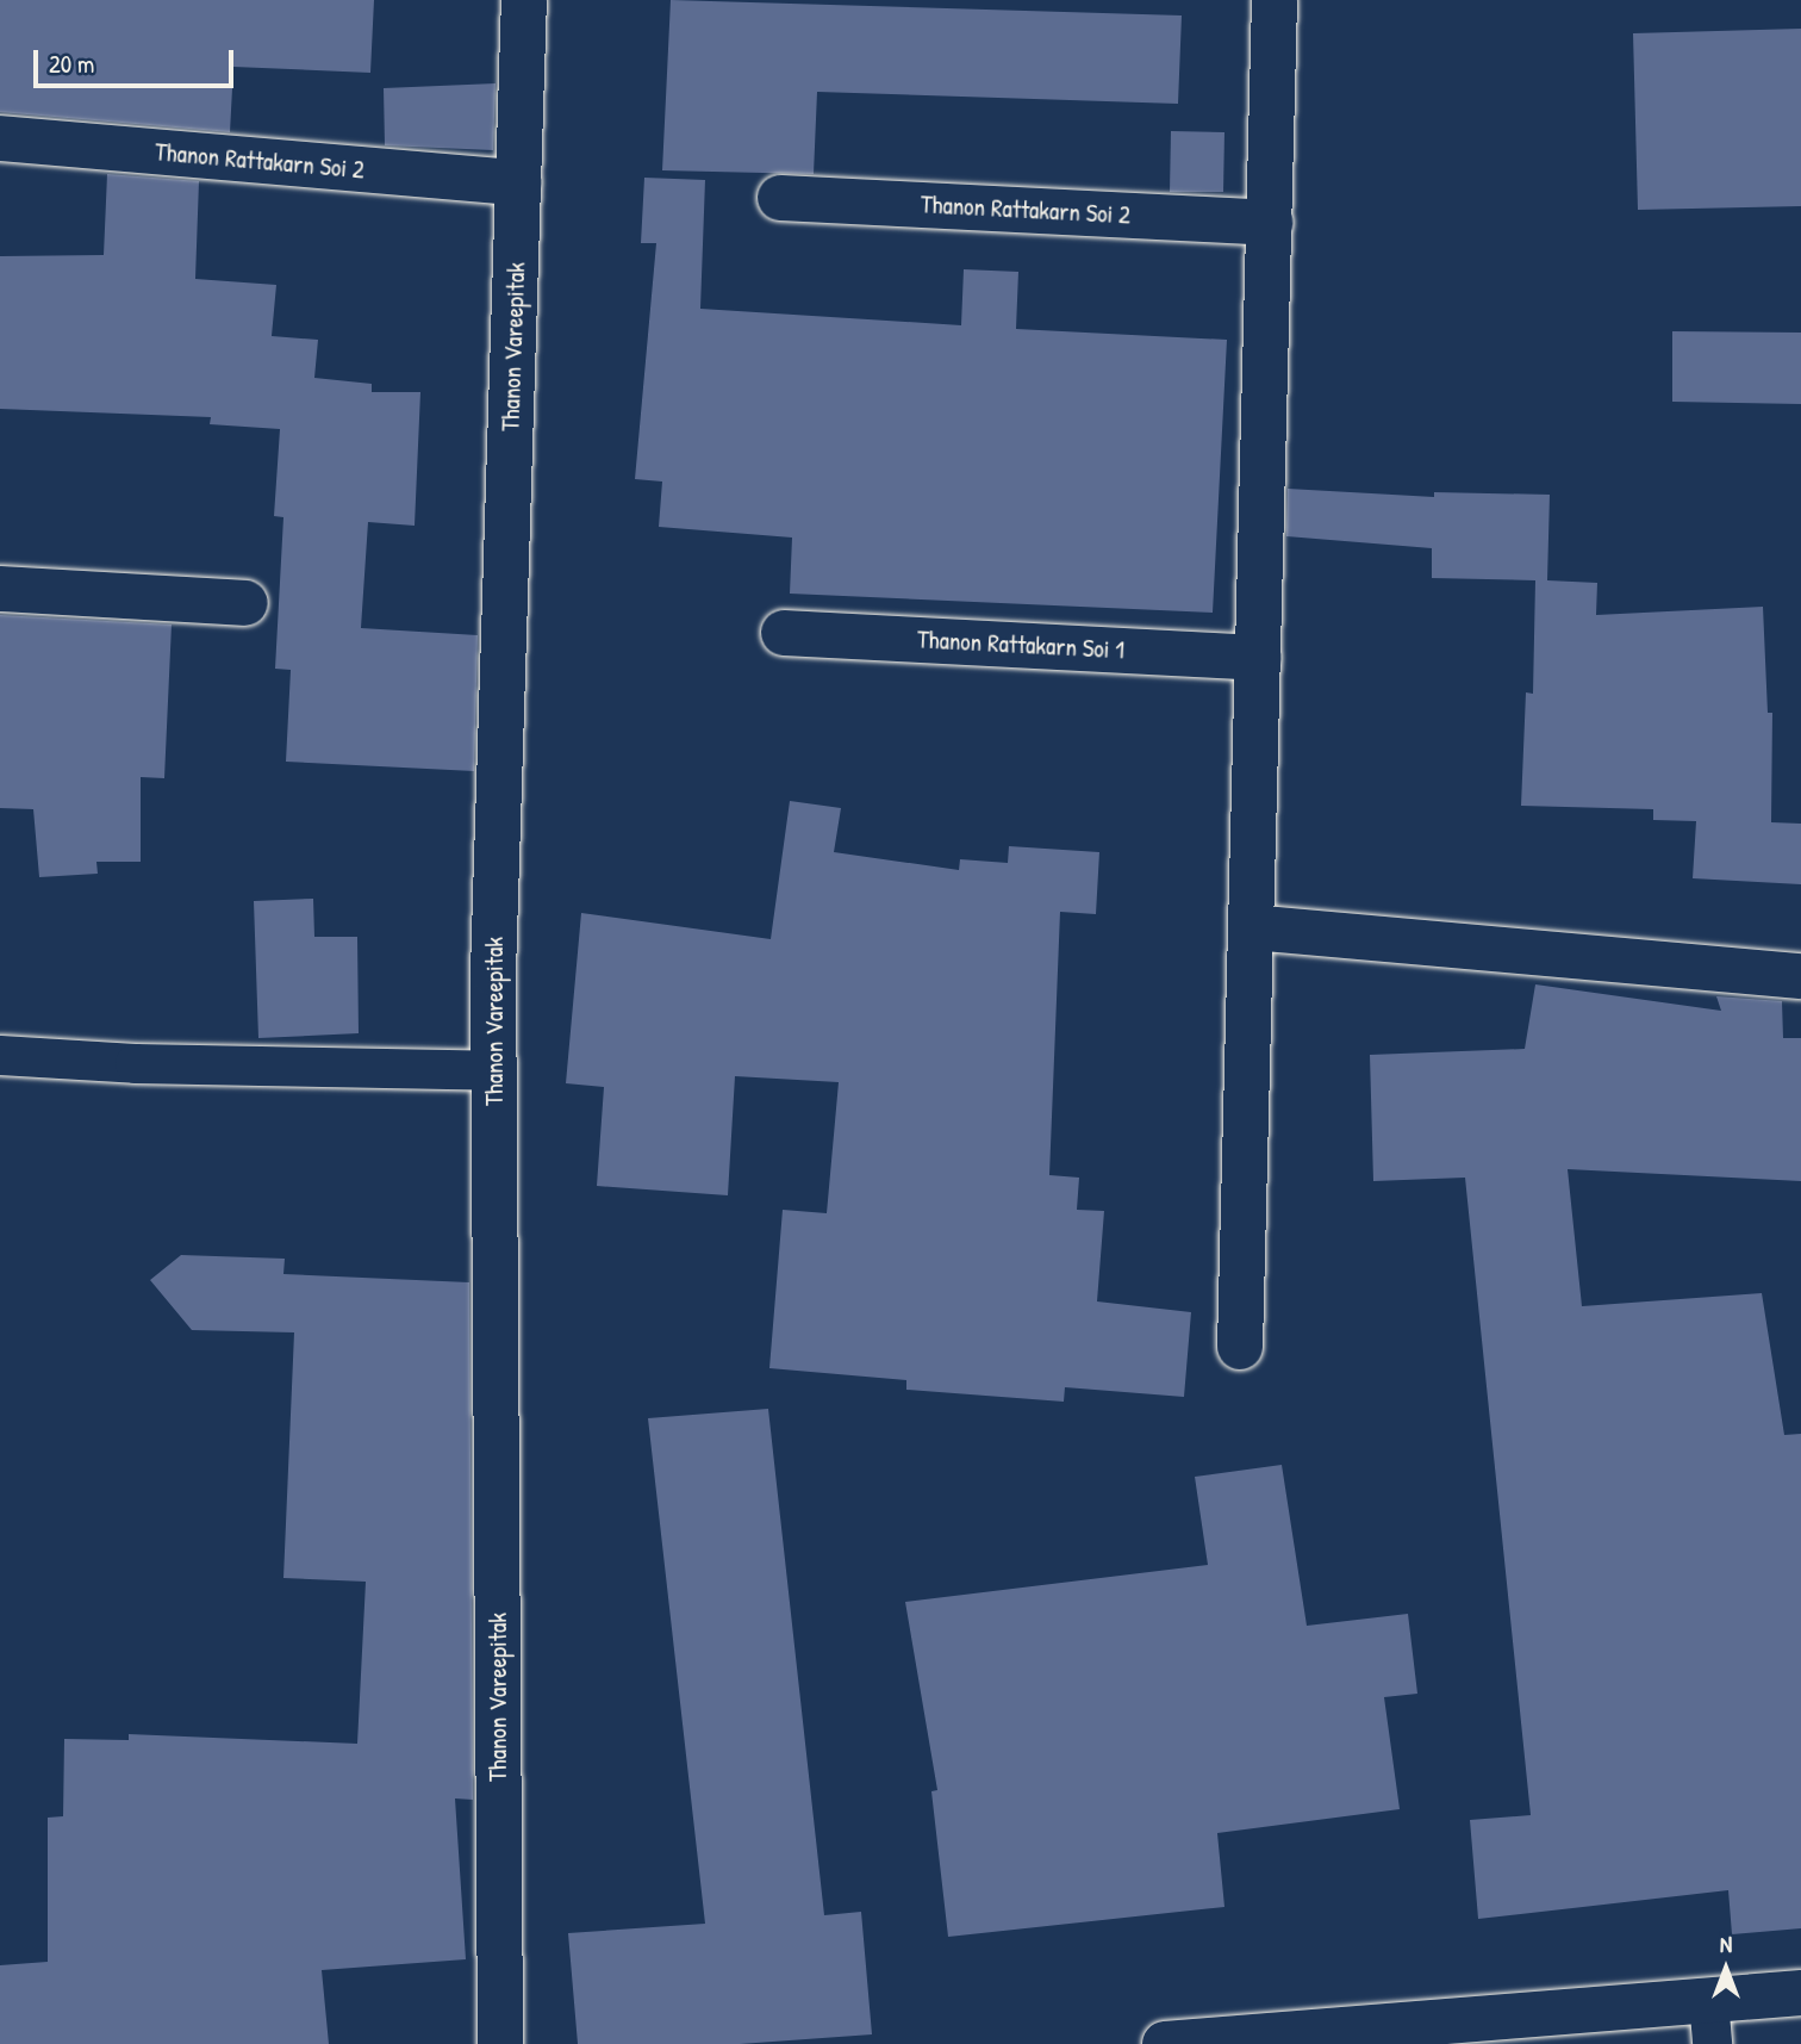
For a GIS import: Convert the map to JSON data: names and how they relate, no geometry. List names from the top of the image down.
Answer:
{
  "streets": {
    "street": ["Thanon Rattakarn Soi 2", "Thanon Vareepitak", "Thanon Rattakarn Soi 1"]
  },
  "crossings": [
    ["Thanon Rattakarn Soi 2", "Thanon Vareepitak"]
  ],
  "scale_bar": "20 m",
  "north": "top"
}
